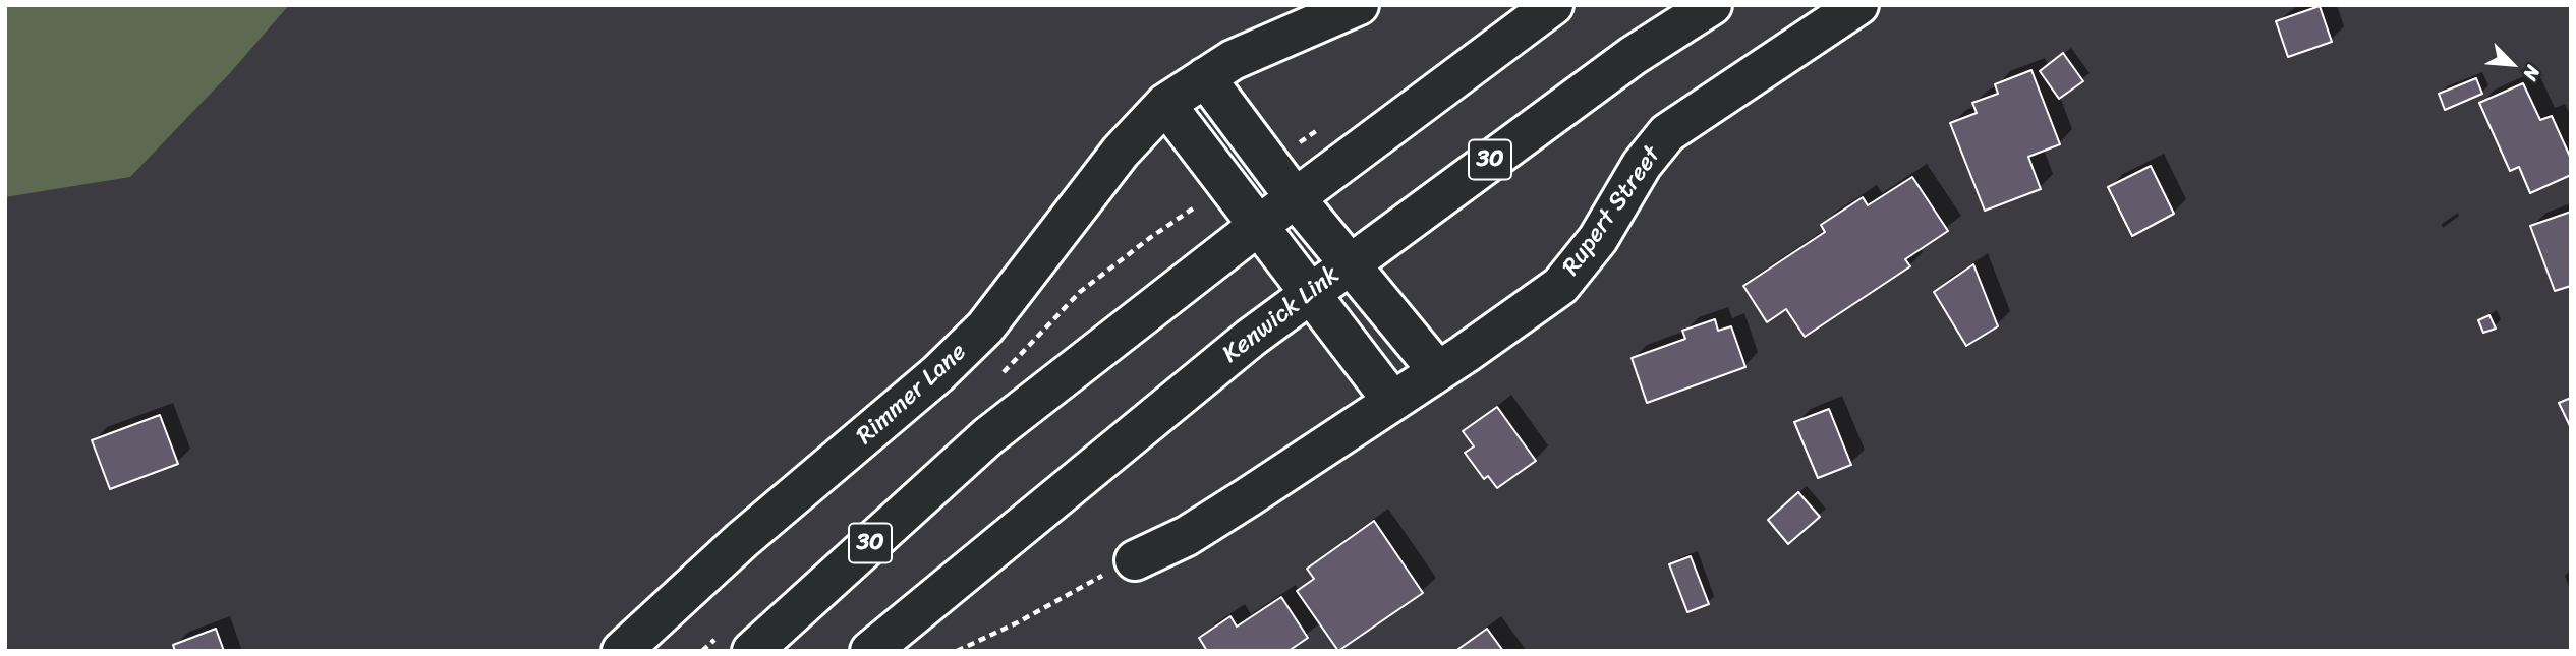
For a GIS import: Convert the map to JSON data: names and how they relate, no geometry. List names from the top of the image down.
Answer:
{
  "streets": {
    "main road": [
      "30",
      "Rupert Street",
      "Kenwick Link",
      "Rimmer Lane"
    ]
  },
  "north": "bottom right"
}
